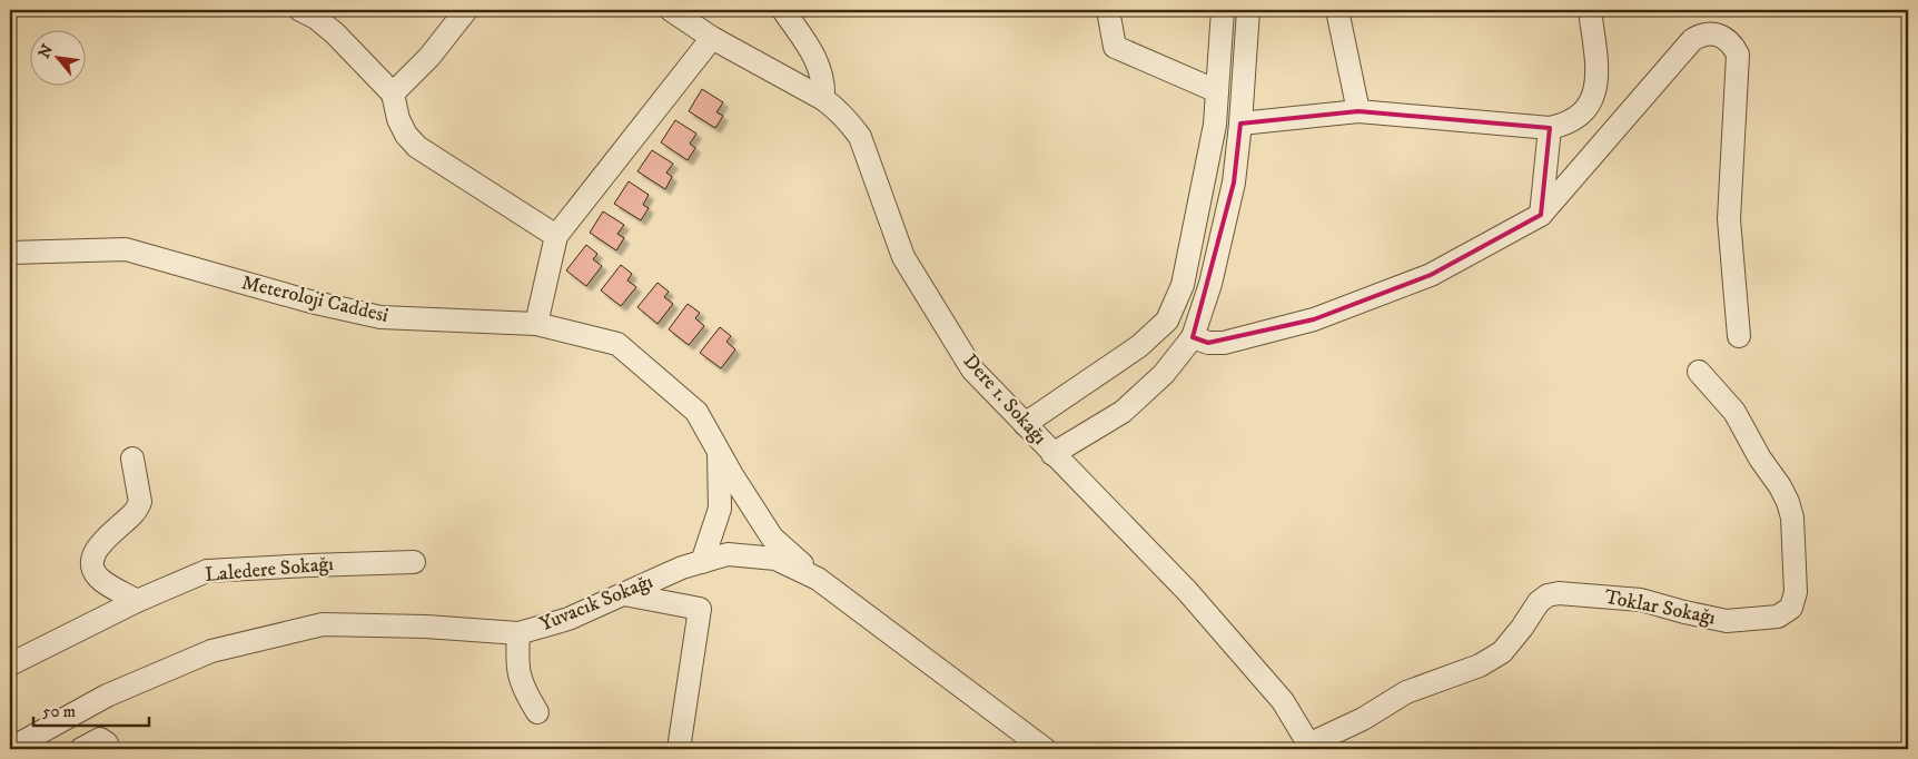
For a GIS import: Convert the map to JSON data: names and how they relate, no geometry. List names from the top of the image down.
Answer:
{
  "streets": {
    "street": [
      "Meteroloji Caddesi",
      "Dere 1. Sokağı",
      "Laledere Sokağı",
      "Yuvacık Sokağı",
      "Toklar Sokağı"
    ]
  },
  "crossings": [
    ["Meteroloji Caddesi", "Yuvacık Sokağı"],
    ["Dere 1. Sokağı", "Toklar Sokağı"]
  ],
  "scale_bar": "50 m",
  "north": "top left"
}
